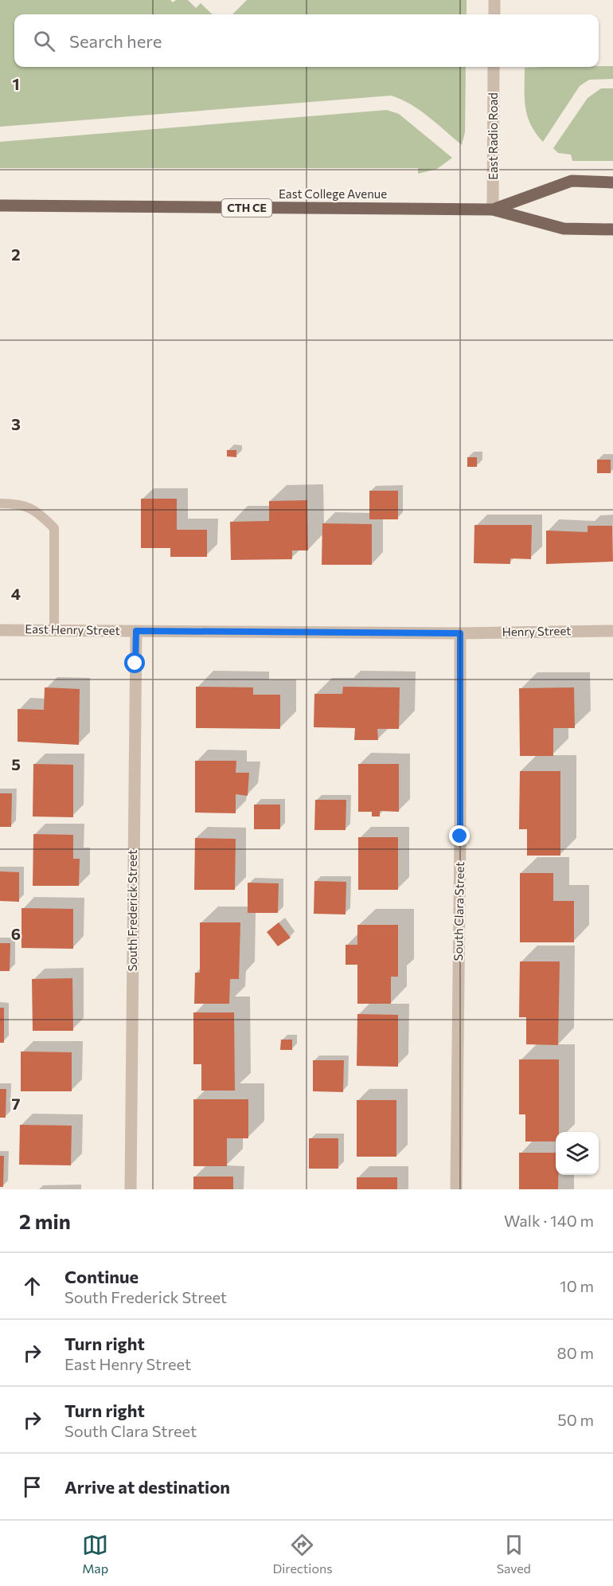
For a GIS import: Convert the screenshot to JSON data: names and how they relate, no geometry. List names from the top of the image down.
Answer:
{
  "streets": {
    "main road": ["East College Avenue", "CTH CE"],
    "street": [
      "East Radio Road",
      "East Henry Street",
      "Henry Street",
      "South Frederick Street",
      "South Clara Street"
    ]
  },
  "crossings": [
    ["East Radio Road", "East College Avenue"],
    ["East Henry Street", "Henry Street"],
    ["East Henry Street", "South Frederick Street"],
    ["East Henry Street", "South Clara Street"],
    ["Henry Street", "South Clara Street"]
  ],
  "page": {
    "search": "Search here",
    "heading": ["2 min", "Walk · 140 m"],
    "list": [
      ["Continue", "South Frederick Street", "10 m"],
      ["Turn right", "East Henry Street", "80 m"],
      ["Turn right", "South Clara Street", "50 m"],
      "Arrive at destination"
    ],
    "nav": ["Map", "Directions", "Saved"]
  },
  "grid": {
    "rows": [
      "1",
      "2",
      "3",
      "4",
      "5",
      "6",
      "7"
    ]
  }
}
